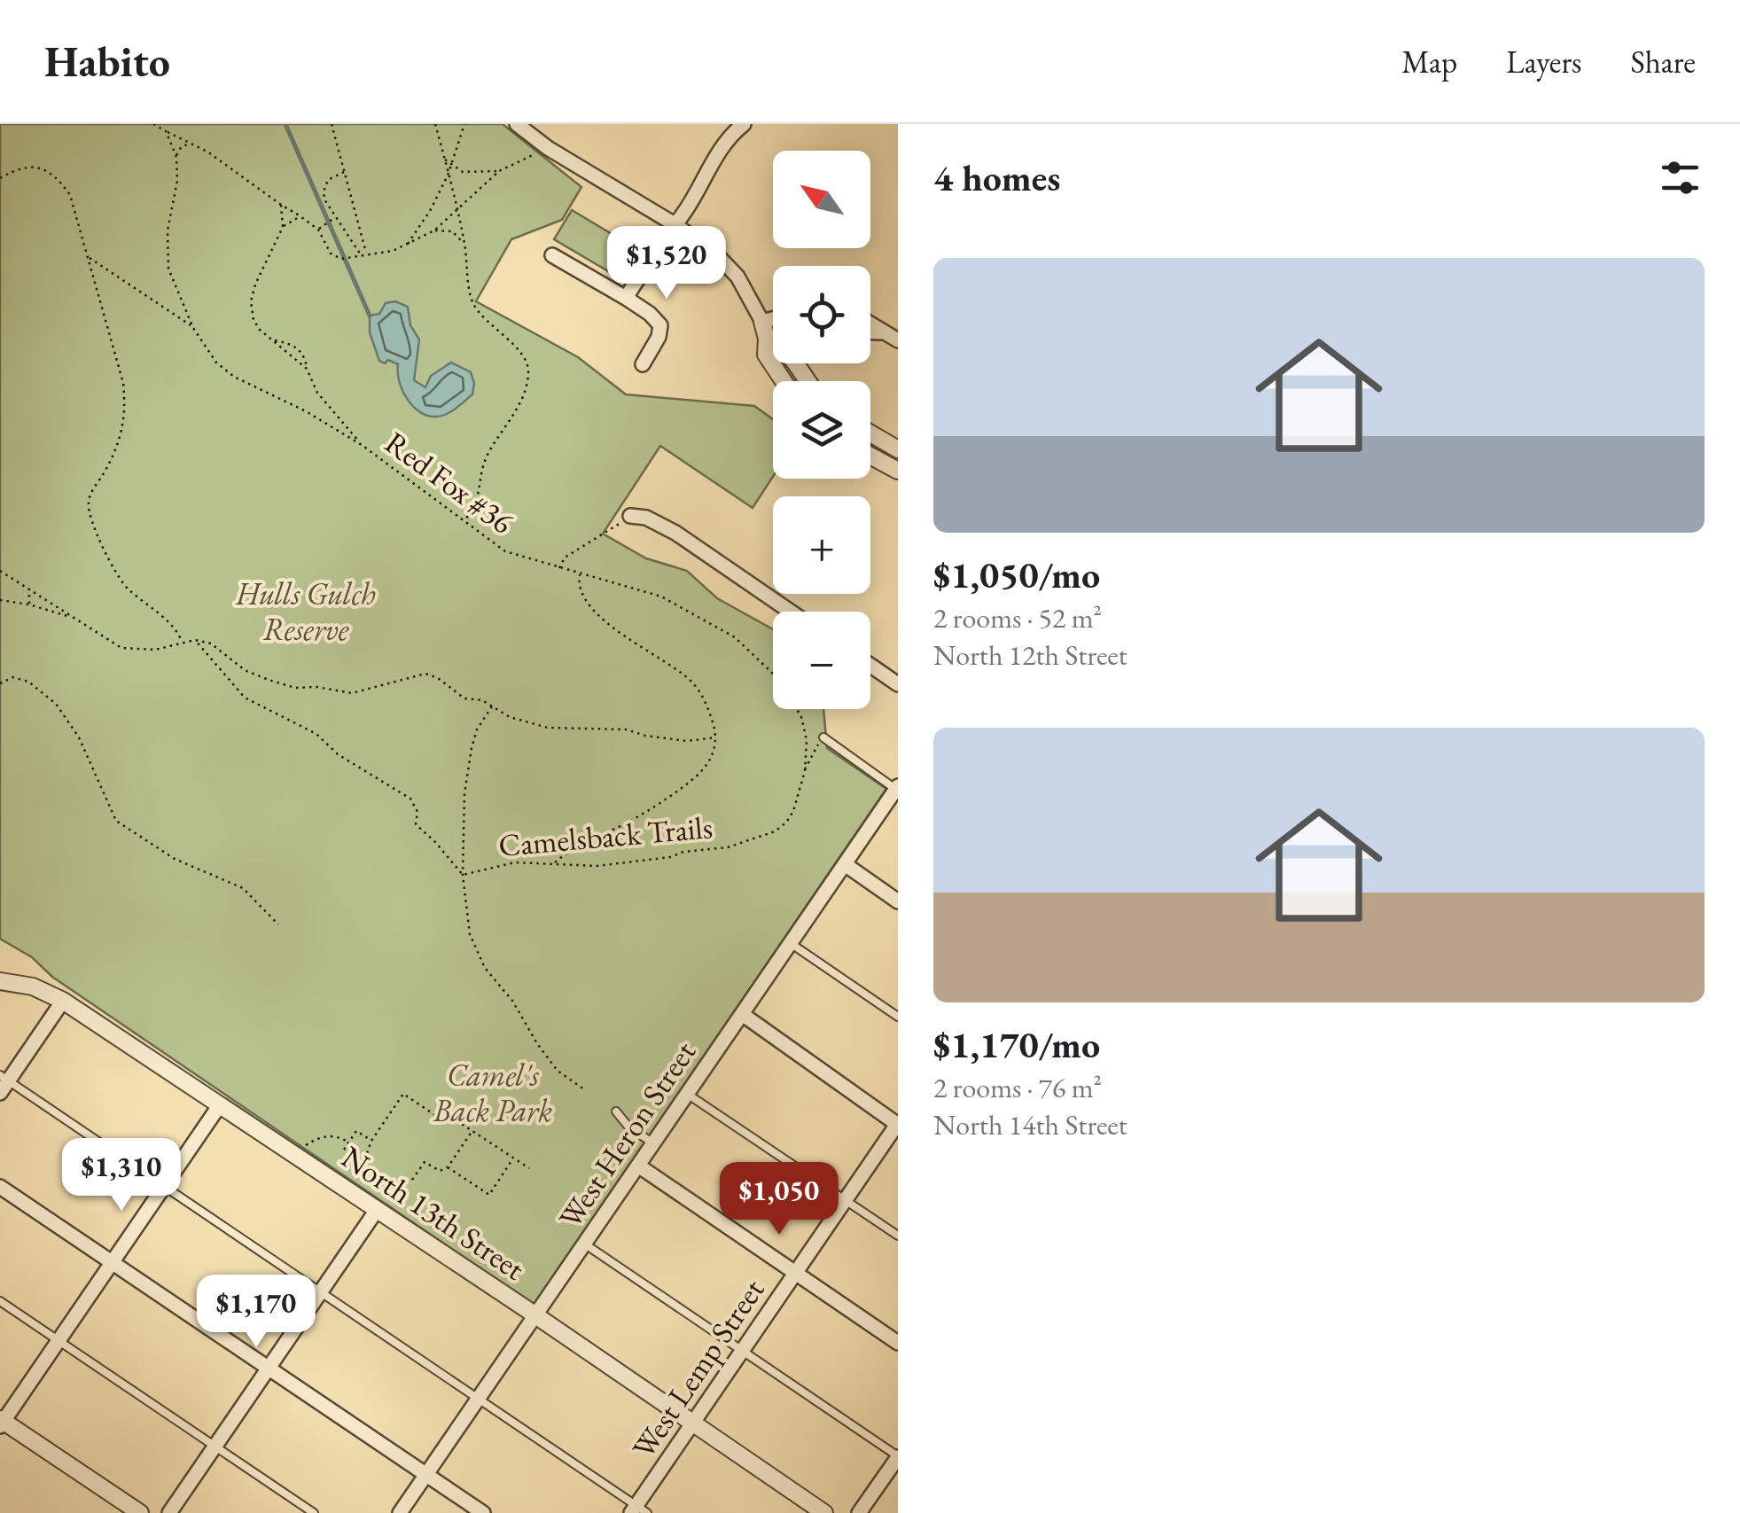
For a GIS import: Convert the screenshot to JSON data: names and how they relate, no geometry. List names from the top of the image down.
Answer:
{
  "streets": {
    "street": ["West Heron Street", "North 13th Street", "West Lemp Street"],
    "path": ["Red Fox #36", "Camelsback Trails"]
  },
  "crossings": [
    ["Red Fox #36", "Camelsback Trails"],
    ["West Heron Street", "North 13th Street"],
    ["North 13th Street", "West Lemp Street"]
  ],
  "parks": ["Hulls Gulch Reserve", "Camel's Back Park"],
  "north": "top left",
  "page": {
    "header": "Habito",
    "nav": ["Map", "Layers", "Share"],
    "heading": "4 homes",
    "map_buttons": ["+", "−"],
    "price": [
      "$1,520",
      "$1,310",
      "$1,050",
      "$1,170"
    ],
    "list": [
      {
        "name": "$1,050/mo",
        "note": "2 rooms · 52 m² · North 12th Street"
      },
      {
        "name": "$1,170/mo",
        "note": "2 rooms · 76 m² · North 14th Street"
      }
    ]
  }
}
